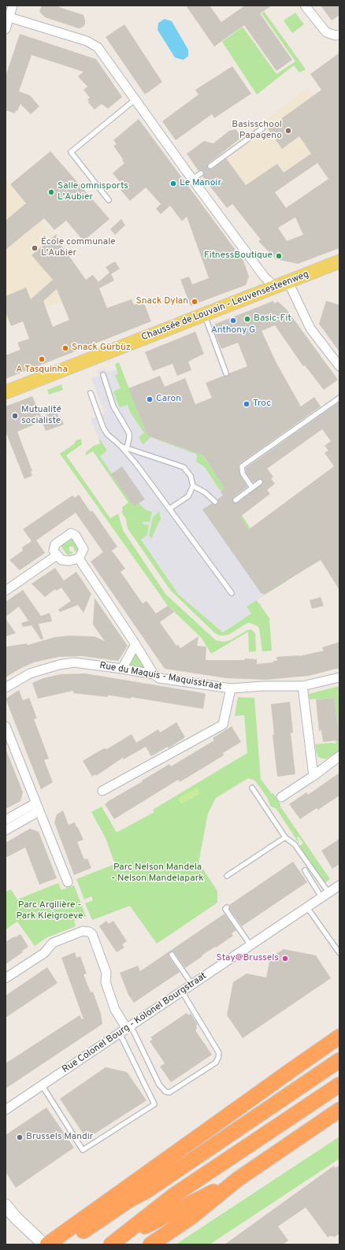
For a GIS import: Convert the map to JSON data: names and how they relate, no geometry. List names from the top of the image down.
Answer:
{
  "streets": {
    "main road": ["Chaussée de Louvain - Leuvensesteenweg"],
    "street": ["Rue du Maquis - Maquisstraat", "Rue Colonel Bourg - Kolonel Bourgstraat"]
  },
  "parks": ["Parc Nelson Mandela - Nelson Mandelapark", "Parc Argilière - Park Kleigroeve"],
  "places": [
    "Basisschool Papageno",
    "Le Manoir",
    "Salle omnisports L'Aubier",
    "École communale L'Aubier",
    "FitnessBoutique",
    "Snack Dylan",
    "Basic-Fit",
    "Anthony G",
    "Snack Gürbüz",
    "A Tasquinha",
    "Caron",
    "Troc",
    "Mutualité socialiste",
    "Stay@Brussels",
    "Brussels Mandir"
  ]
}
